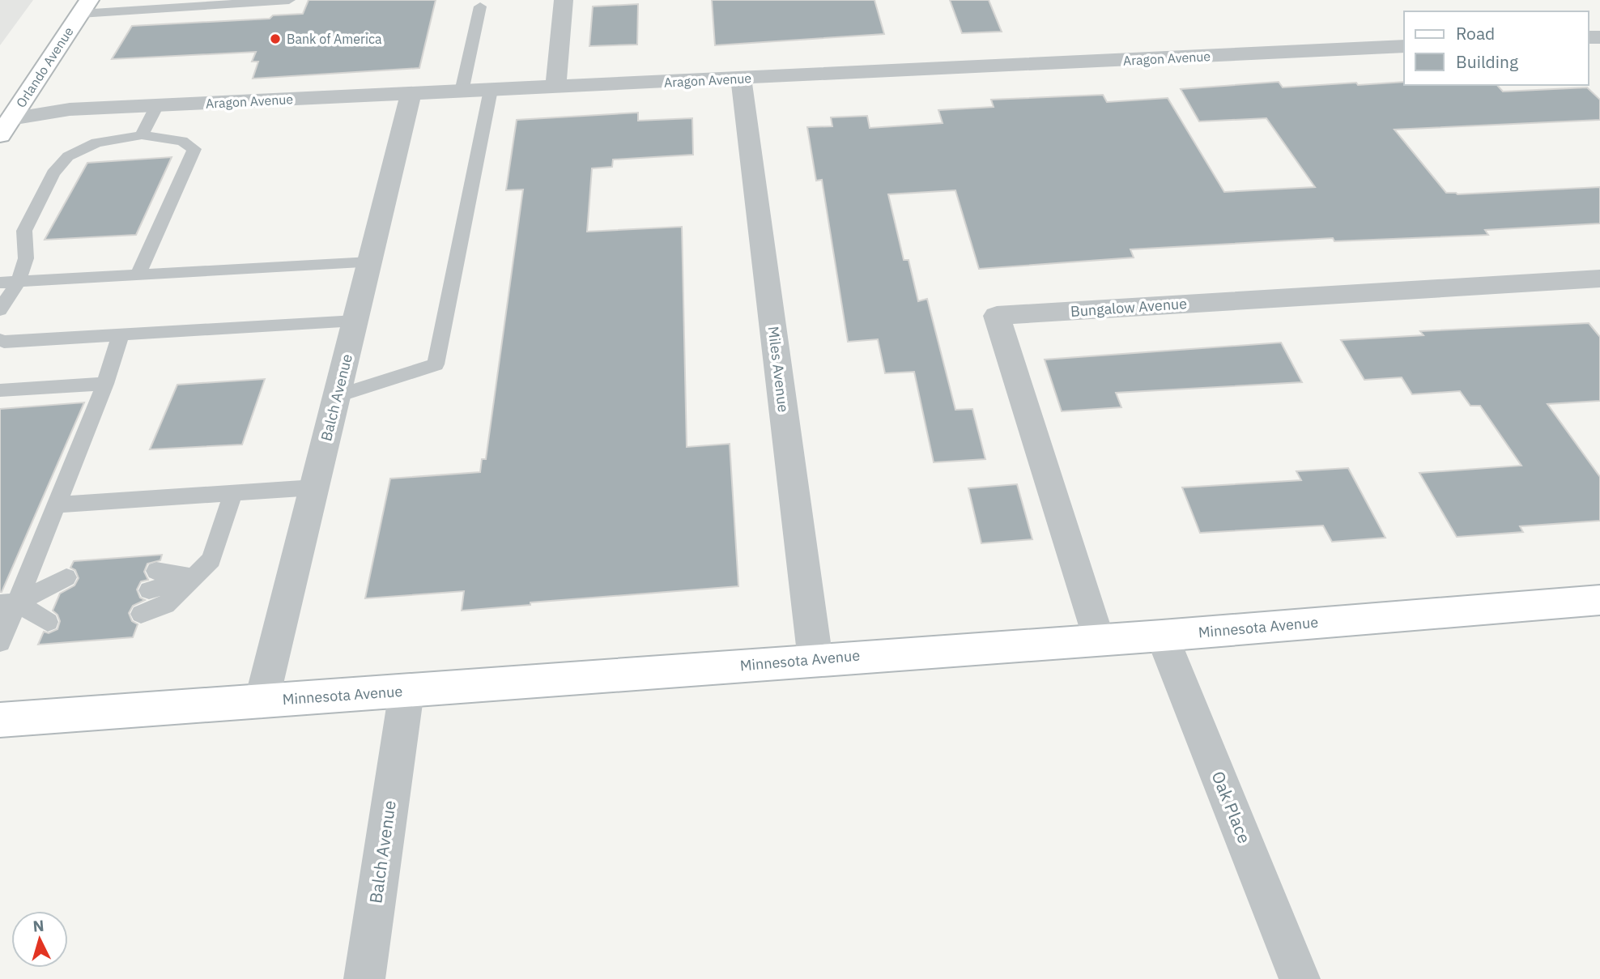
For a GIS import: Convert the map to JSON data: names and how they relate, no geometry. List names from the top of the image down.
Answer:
{
  "streets": {
    "street": [
      "Aragon Avenue",
      "Orlando Avenue",
      "Bungalow Avenue",
      "Miles Avenue",
      "Balch Avenue",
      "Minnesota Avenue",
      "Oak Place"
    ]
  },
  "crossings": [
    ["Aragon Avenue", "Orlando Avenue"],
    ["Aragon Avenue", "Miles Avenue"],
    ["Aragon Avenue", "Balch Avenue"],
    ["Bungalow Avenue", "Minnesota Avenue"],
    ["Miles Avenue", "Minnesota Avenue"],
    ["Balch Avenue", "Minnesota Avenue"],
    ["Minnesota Avenue", "Oak Place"]
  ],
  "places": ["Bank of America"],
  "legend": ["Road", "Building"],
  "north": "top"
}
